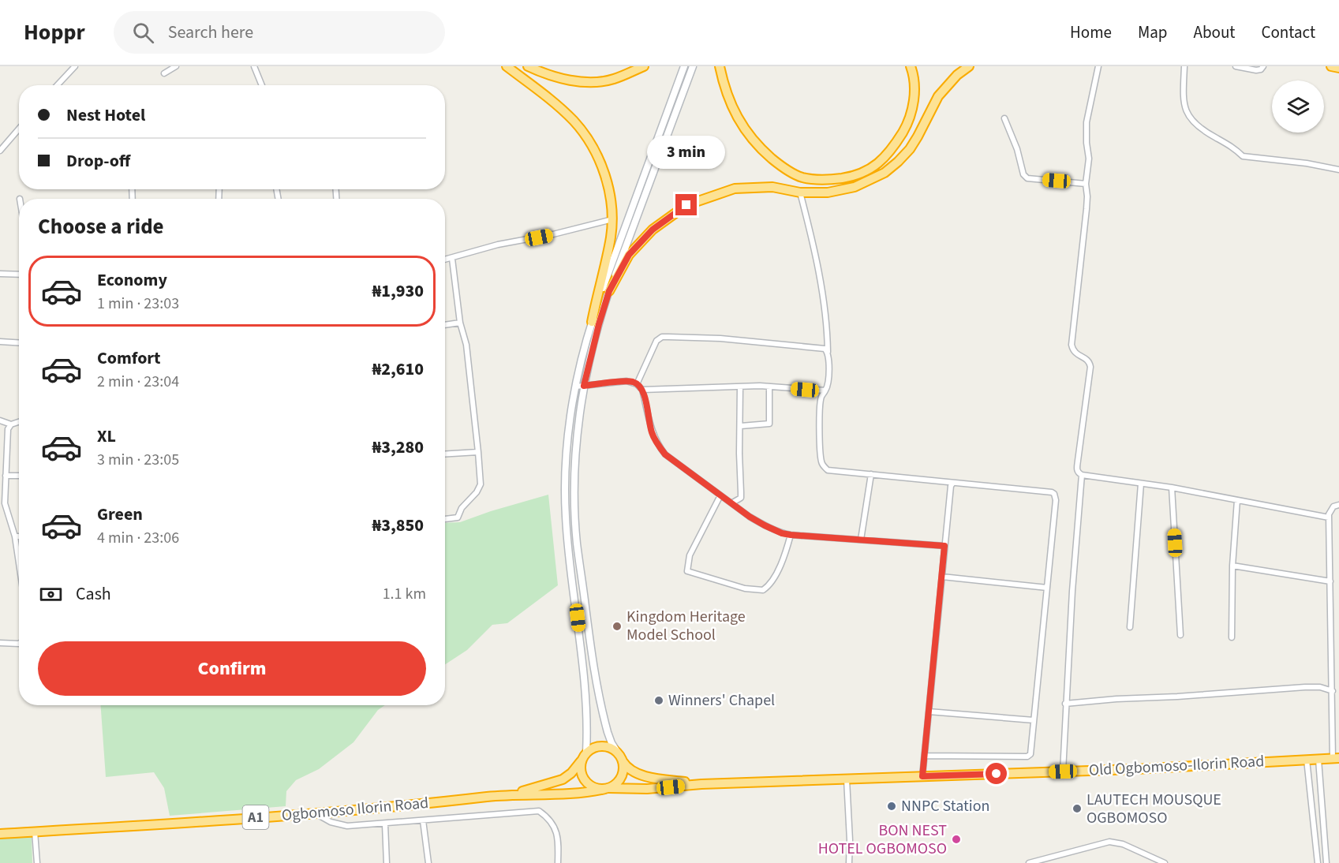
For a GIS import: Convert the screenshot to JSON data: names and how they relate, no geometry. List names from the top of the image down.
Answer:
{
  "streets": {
    "highway": ["Old Ogbomoso-Ilorin Road", "Ogbomoso Ilorin Road", "A1"]
  },
  "crossings": [
    ["Old Ogbomoso-Ilorin Road", "A1"],
    ["Ogbomoso Ilorin Road", "A1"]
  ],
  "places": [
    "Kingdom Heritage Model School",
    "Winners' Chapel",
    "NNPC Station",
    "LAUTECH MOUSQUE OGBOMOSO",
    "BON NEST HOTEL OGBOMOSO"
  ],
  "page": {
    "header": "Hoppr",
    "search": "Search here",
    "nav": [
      "Home",
      "Map",
      "About",
      "Contact"
    ],
    "banner": ["Nest Hotel", "Drop-off"],
    "bubble": "3 min",
    "heading": "Choose a ride",
    "list": [
      {
        "name": "Economy",
        "note": "1 min · 23:03",
        "value": "₦1,930"
      },
      {
        "name": "Comfort",
        "note": "2 min · 23:04",
        "value": "₦2,610"
      },
      {
        "name": "XL",
        "note": "3 min · 23:05",
        "value": "₦3,280"
      },
      {
        "name": "Green",
        "note": "4 min · 23:06",
        "value": "₦3,850"
      }
    ],
    "pay": ["Cash", "1.1 km"],
    "buttons": "Confirm"
  }
}
